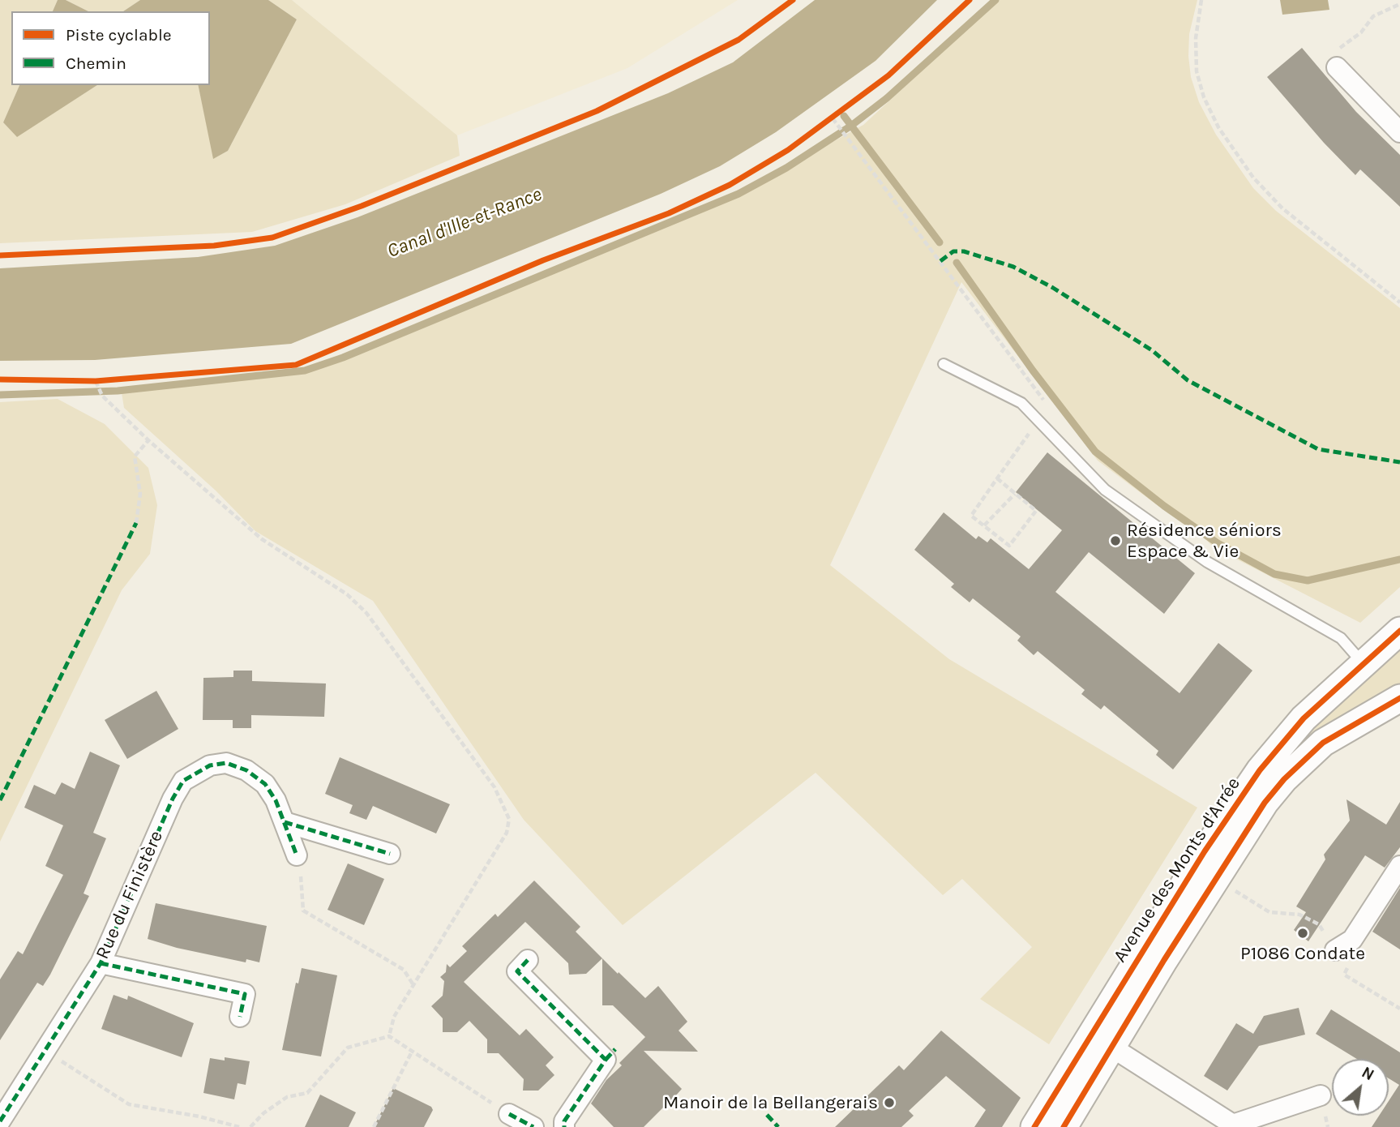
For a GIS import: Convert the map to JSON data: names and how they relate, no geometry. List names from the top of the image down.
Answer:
{
  "streets": {
    "street": ["Avenue des Monts d'Arrée", "Rue du Finistère"]
  },
  "water": ["Canal d'Ille-et-Rance"],
  "places": ["Résidence séniors Espace & Vie", "P1086 Condate", "Manoir de la Bellangerais"],
  "legend": ["Piste cyclable", "Chemin"],
  "north": "top right"
}
